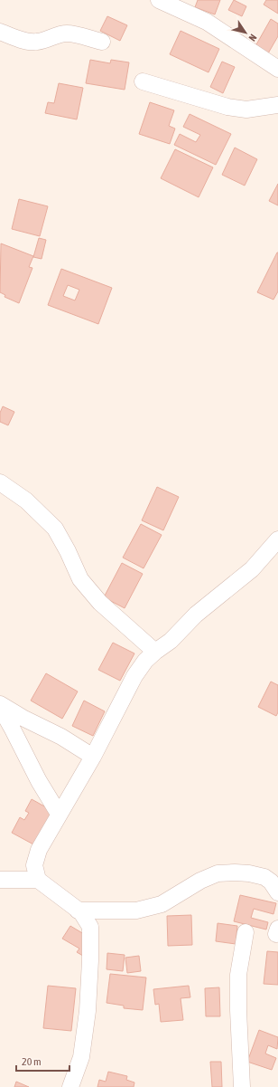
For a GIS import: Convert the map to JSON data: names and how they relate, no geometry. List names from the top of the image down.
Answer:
{
  "scale_bar": "20 m",
  "north": "bottom right"
}
